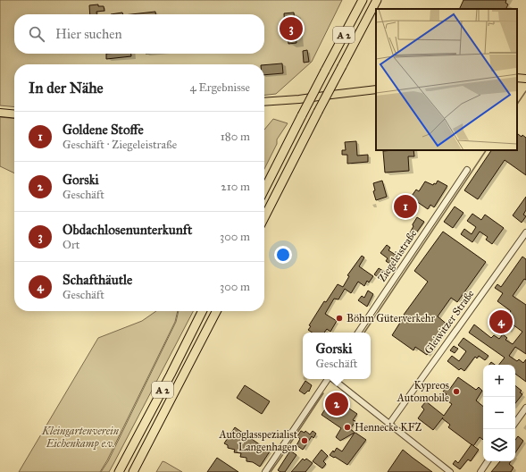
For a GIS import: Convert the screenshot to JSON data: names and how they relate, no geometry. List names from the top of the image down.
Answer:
{
  "streets": {
    "highway": ["A 2"],
    "street": ["Ziegeleistraße", "Gleiwitzer Straße"]
  },
  "parks": ["Kleingartenverein Eichenkamp e.v."],
  "places": [
    "Böhm Güterverkehr",
    "Kypreos Automobile",
    "Hennecke KFZ",
    "Autoglasspezialist Langenhagen"
  ],
  "page": {
    "search": "Hier suchen",
    "pins": [
      "3",
      "1",
      "4",
      "2"
    ],
    "heading": ["In der Nähe", "4 Ergebnisse"],
    "list": [
      {
        "mark": "1",
        "name": "Goldene Stoffe",
        "note": "Geschäft · Ziegeleistraße",
        "value": "180 m"
      },
      {
        "mark": "2",
        "name": "Gorski",
        "note": "Geschäft",
        "value": "210 m"
      },
      {
        "mark": "3",
        "name": "Obdachlosenunterkunft",
        "note": "Ort",
        "value": "300 m"
      },
      {
        "mark": "4",
        "name": "Schafthäutle",
        "note": "Geschäft",
        "value": "300 m"
      }
    ],
    "popup": ["Gorski", "Geschäft"],
    "map_buttons": ["+", "−"]
  }
}
